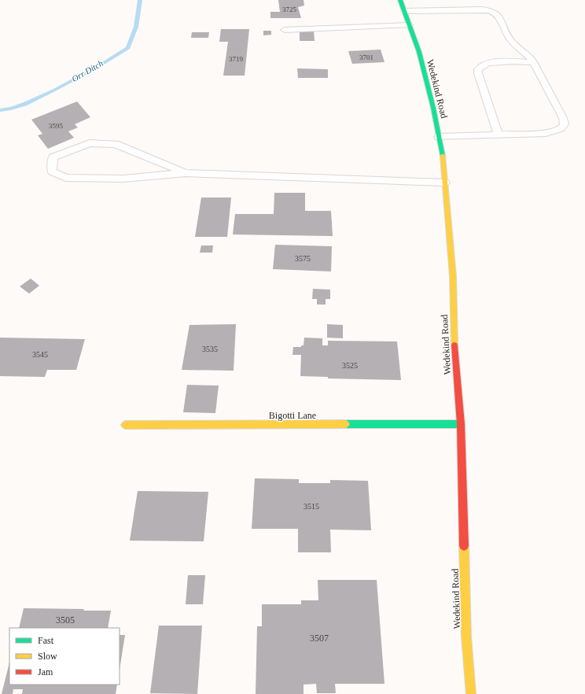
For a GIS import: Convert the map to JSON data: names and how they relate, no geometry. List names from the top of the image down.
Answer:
{
  "streets": {
    "street": ["Wedekind Road", "Bigotti Lane"]
  },
  "crossings": [
    ["Wedekind Road", "Bigotti Lane"]
  ],
  "water": ["Orr Ditch"],
  "house_numbers": [
    "3725",
    "3701",
    "3719",
    "3595",
    "3575",
    "3535",
    "3545",
    "3525",
    "3515",
    "3505",
    "3507"
  ],
  "legend": ["Fast", "Slow", "Jam"]
}
